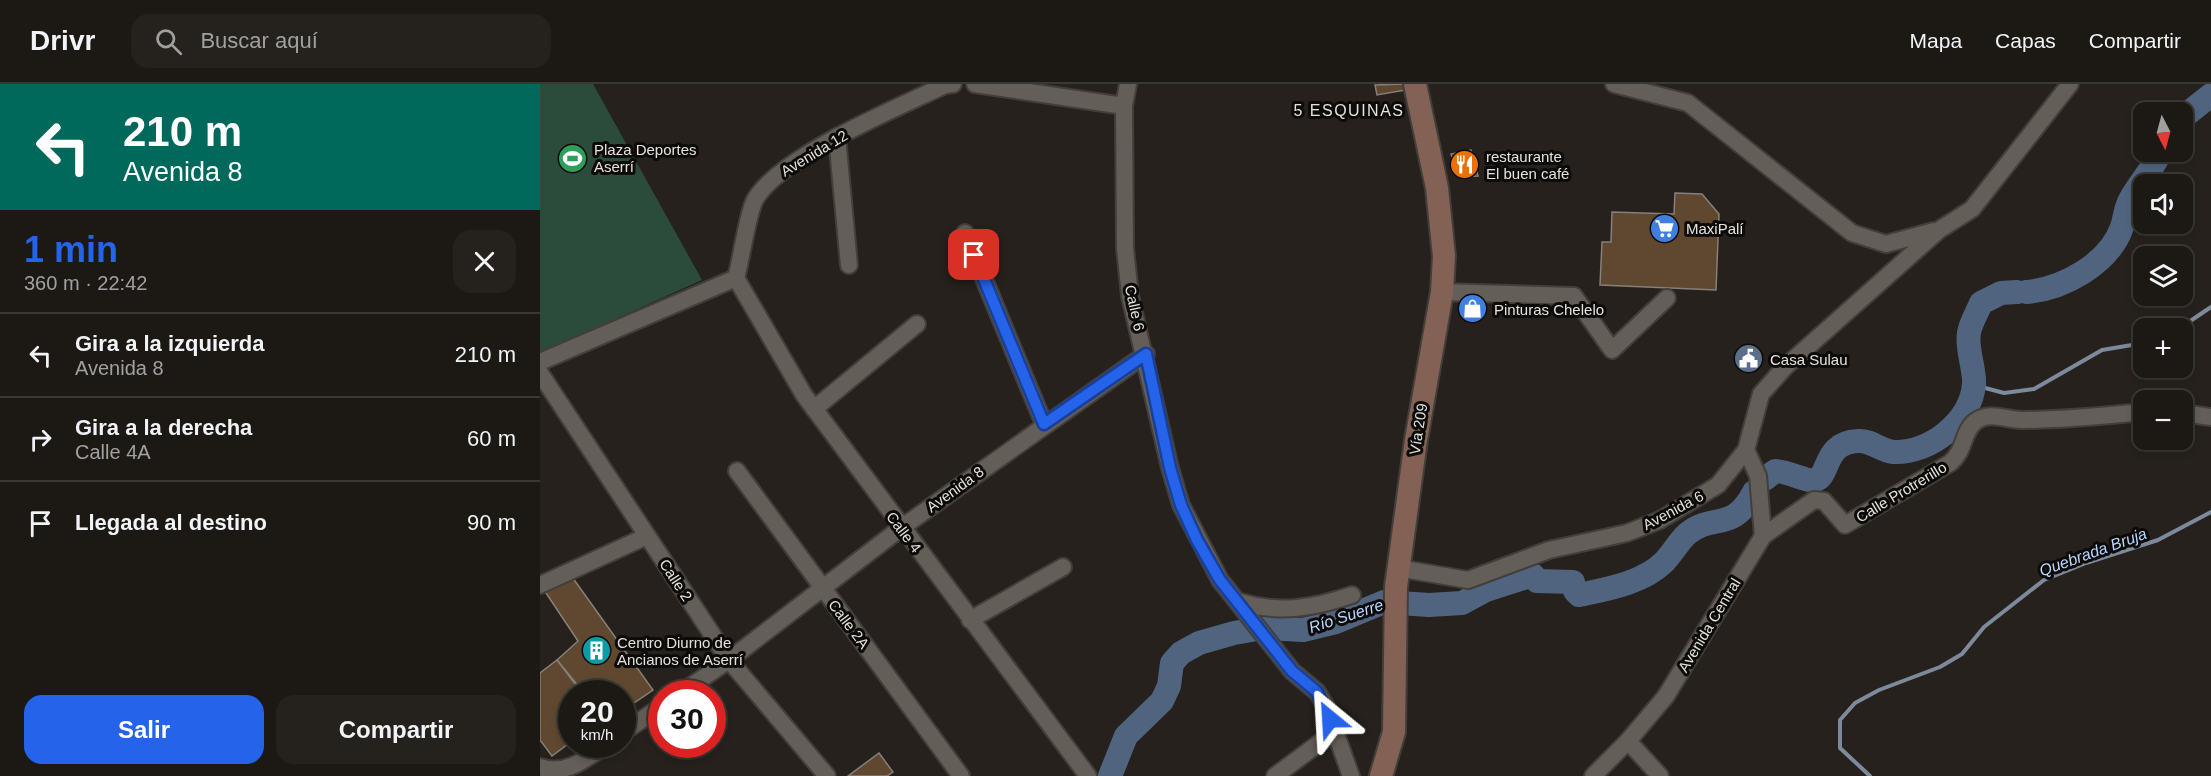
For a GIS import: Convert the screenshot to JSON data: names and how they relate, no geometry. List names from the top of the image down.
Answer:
{
  "streets": {
    "main road": ["Vía 209"],
    "street": [
      "Avenida 12",
      "Calle 6",
      "Avenida 8",
      "Calle Protrerillo",
      "Avenida 6",
      "Calle 4",
      "Calle 2",
      "Calle 2A",
      "Avenida Central"
    ]
  },
  "crossings": [
    ["Avenida 12", "Calle 4"],
    ["Calle 6", "Avenida 8"],
    ["Vía 209", "Avenida 6"],
    ["Avenida 8", "Calle 4"],
    ["Avenida 8", "Calle 2"],
    ["Avenida 8", "Calle 2A"],
    ["Calle Protrerillo", "Avenida Central"]
  ],
  "districts": ["5 ESQUINAS"],
  "water": ["Quebrada Bruja", "Río Suerre"],
  "places": {
    "sports": ["Plaza Deportes Aserrí"],
    "restaurant": ["restaurante El buen café"],
    "supermarket": ["MaxiPalí"],
    "shop": ["Pinturas Chelelo"],
    "public building": ["Casa Sulau"],
    "building": ["Centro Diurno de Ancianos de Aserrí"]
  },
  "north": "bottom",
  "page": {
    "header": "Drivr",
    "search": "Buscar aquí",
    "nav": ["Mapa", "Capas", "Compartir"],
    "turn": ["210 m", "Avenida 8"],
    "map_buttons": ["+", "−"],
    "heading": ["1 min", "360 m · 22:42"],
    "list": [
      {
        "name": "Gira a la izquierda",
        "note": "Avenida 8",
        "value": "210 m"
      },
      {
        "name": "Gira a la derecha",
        "note": "Calle 4A",
        "value": "60 m"
      },
      {
        "name": "Llegada al destino",
        "value": "90 m"
      }
    ],
    "speed": "20 km/h",
    "limit": "30",
    "buttons": ["Salir", "Compartir"]
  }
}
